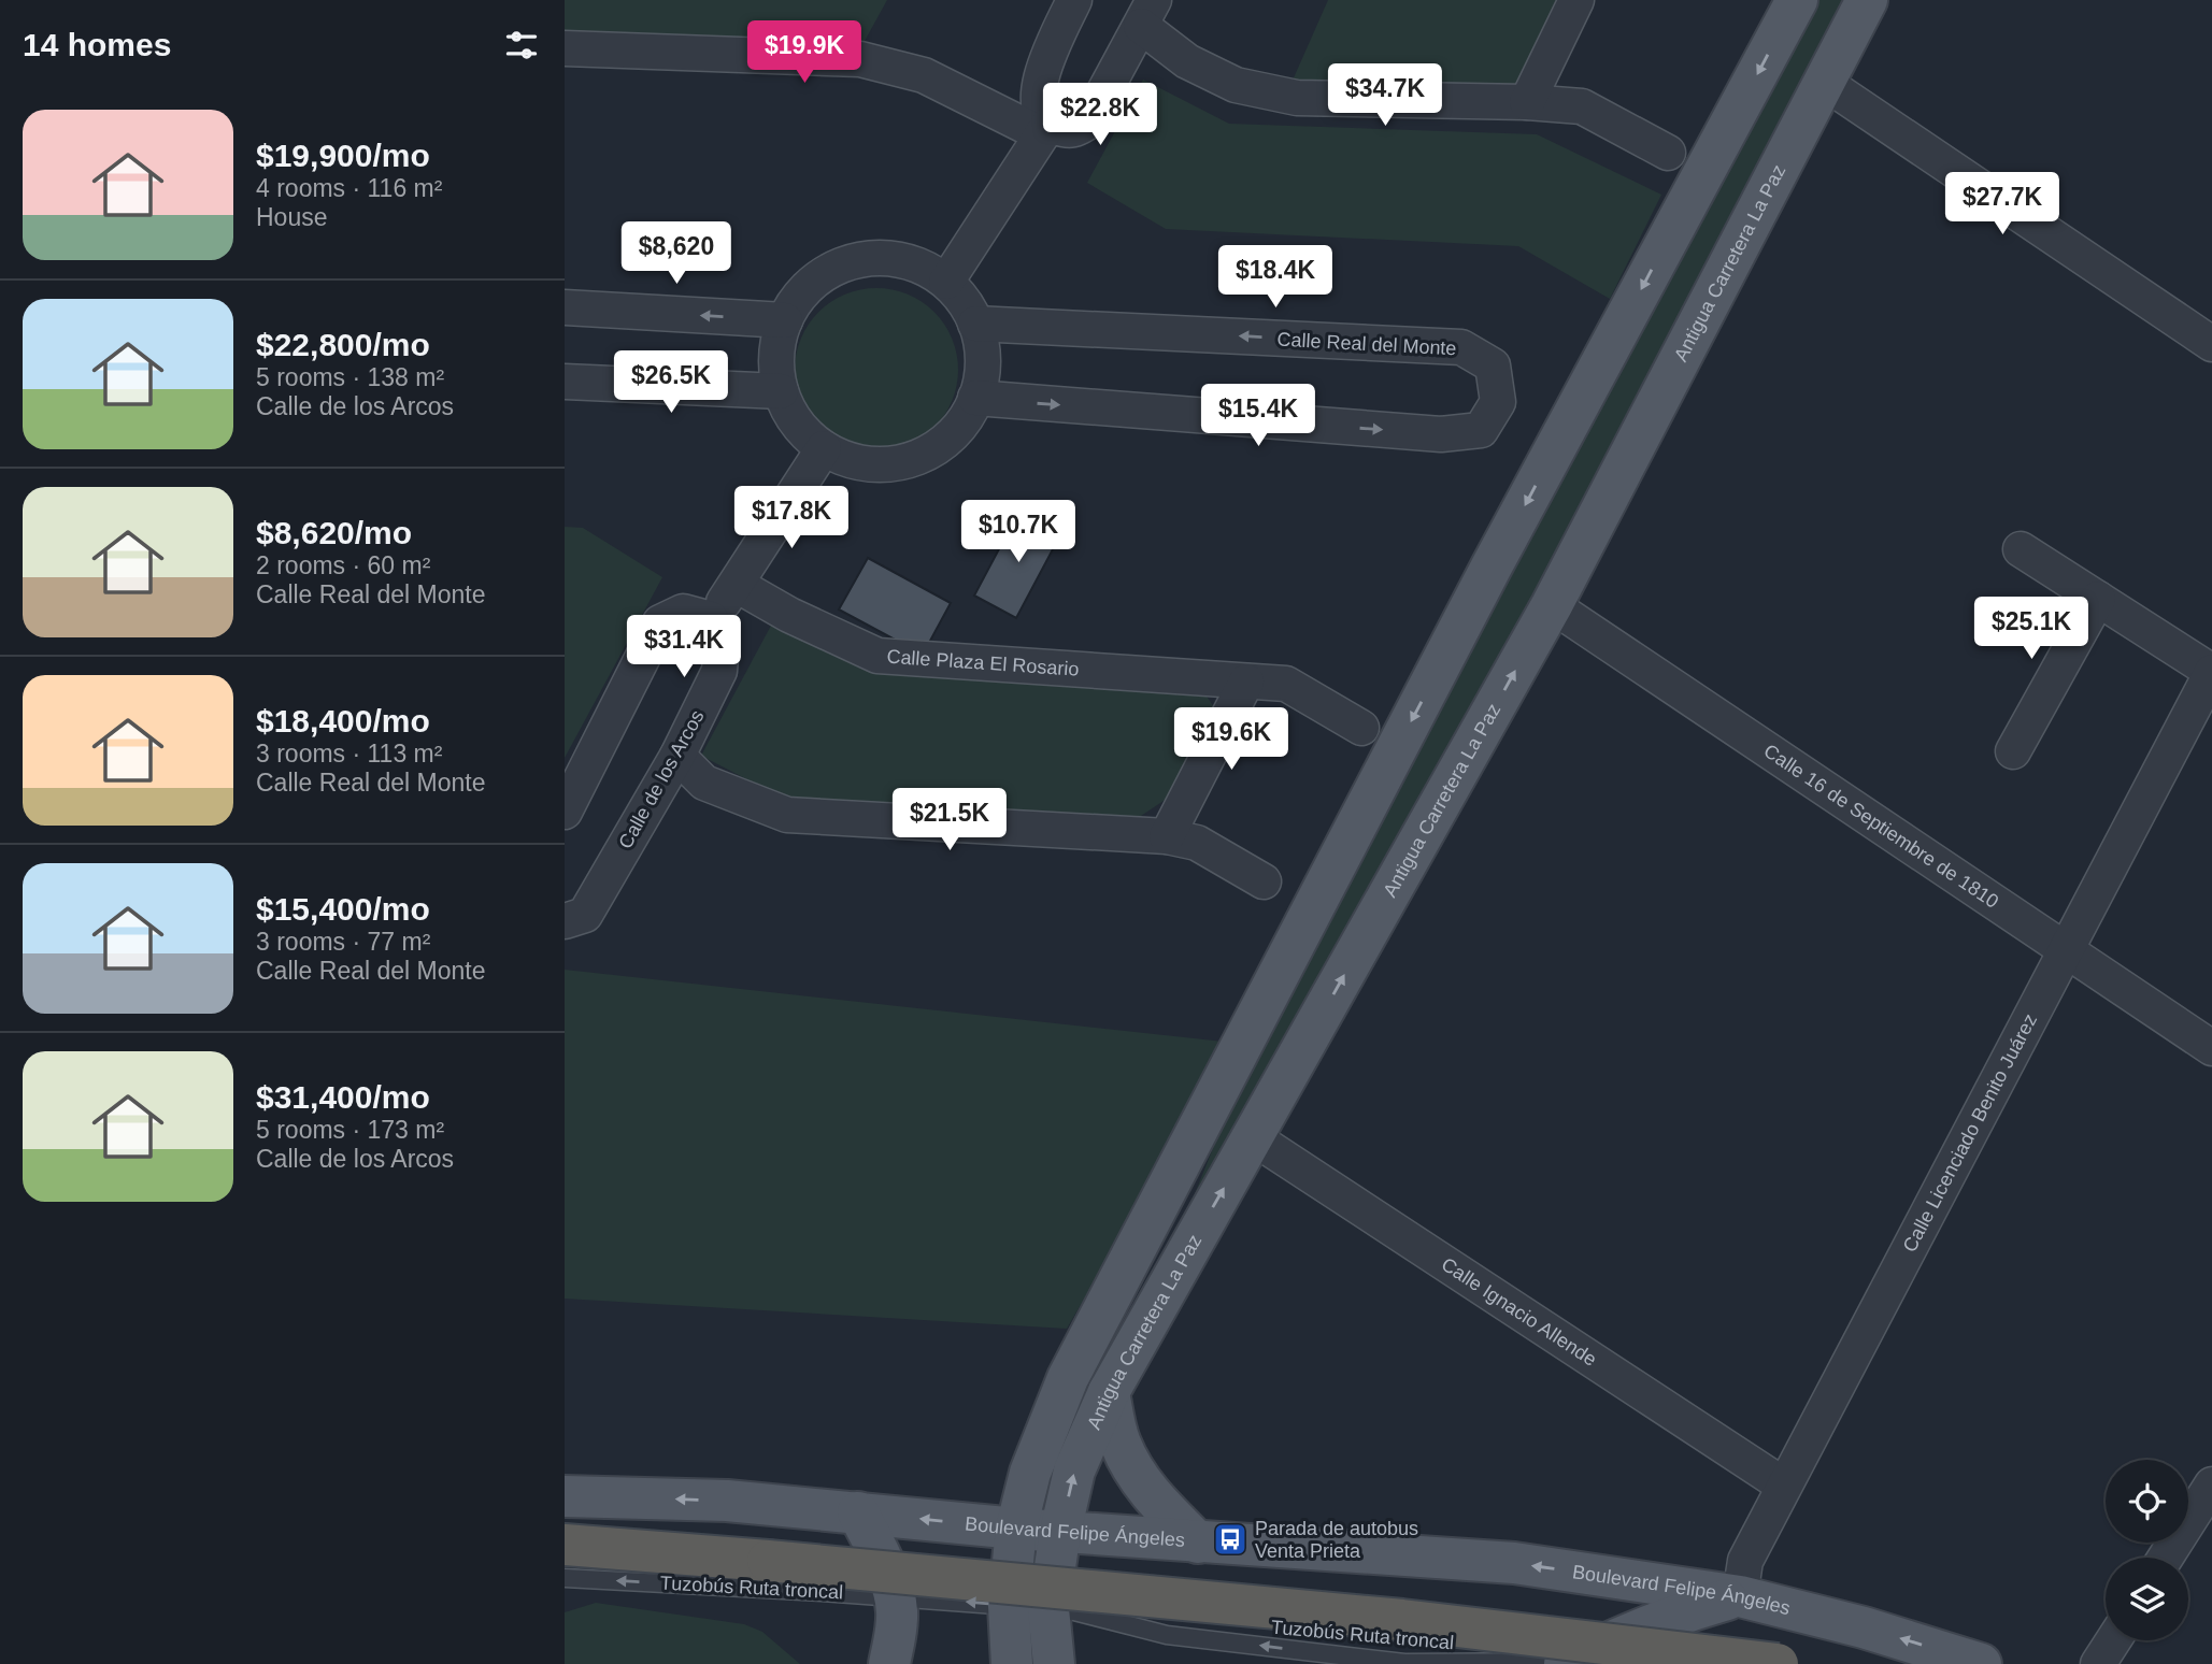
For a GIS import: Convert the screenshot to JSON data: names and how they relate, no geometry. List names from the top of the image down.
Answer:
{
  "streets": {
    "main road": ["Antigua Carretera La Paz", "Boulevard Felipe Ángeles"],
    "street": [
      "Calle Real del Monte",
      "Calle Plaza El Rosario",
      "Calle de los Arcos",
      "Calle 16 de Septiembre de 1810",
      "Calle Licenciado Benito Juárez",
      "Calle Ignacio Allende"
    ],
    "lane": ["Tuzobús Ruta troncal"]
  },
  "crossings": [
    ["Antigua Carretera La Paz", "Calle 16 de Septiembre de 1810"],
    ["Antigua Carretera La Paz", "Calle Ignacio Allende"],
    ["Antigua Carretera La Paz", "Boulevard Felipe Ángeles"],
    ["Antigua Carretera La Paz", "Tuzobús Ruta troncal"],
    ["Calle 16 de Septiembre de 1810", "Calle Licenciado Benito Juárez"],
    ["Calle Licenciado Benito Juárez", "Calle Ignacio Allende"],
    ["Calle Licenciado Benito Juárez", "Boulevard Felipe Ángeles"]
  ],
  "one_way": ["Boulevard Felipe Ángeles", "Tuzobús Ruta troncal"],
  "places": {
    "bus stop": ["Parada de autobus Venta Prieta"]
  },
  "page": {
    "heading": "14 homes",
    "price": [
      "$19.9K",
      "$34.7K",
      "$22.8K",
      "$27.7K",
      "$8,620",
      "$18.4K",
      "$26.5K",
      "$15.4K",
      "$17.8K",
      "$10.7K",
      "$25.1K",
      "$31.4K",
      "$19.6K",
      "$21.5K"
    ],
    "list": [
      {
        "name": "$19,900/mo",
        "note": "4 rooms · 116 m² · House"
      },
      {
        "name": "$22,800/mo",
        "note": "5 rooms · 138 m² · Calle de los Arcos"
      },
      {
        "name": "$8,620/mo",
        "note": "2 rooms · 60 m² · Calle Real del Monte"
      },
      {
        "name": "$18,400/mo",
        "note": "3 rooms · 113 m² · Calle Real del Monte"
      },
      {
        "name": "$15,400/mo",
        "note": "3 rooms · 77 m² · Calle Real del Monte"
      },
      {
        "name": "$31,400/mo",
        "note": "5 rooms · 173 m² · Calle de los Arcos"
      }
    ]
  }
}
